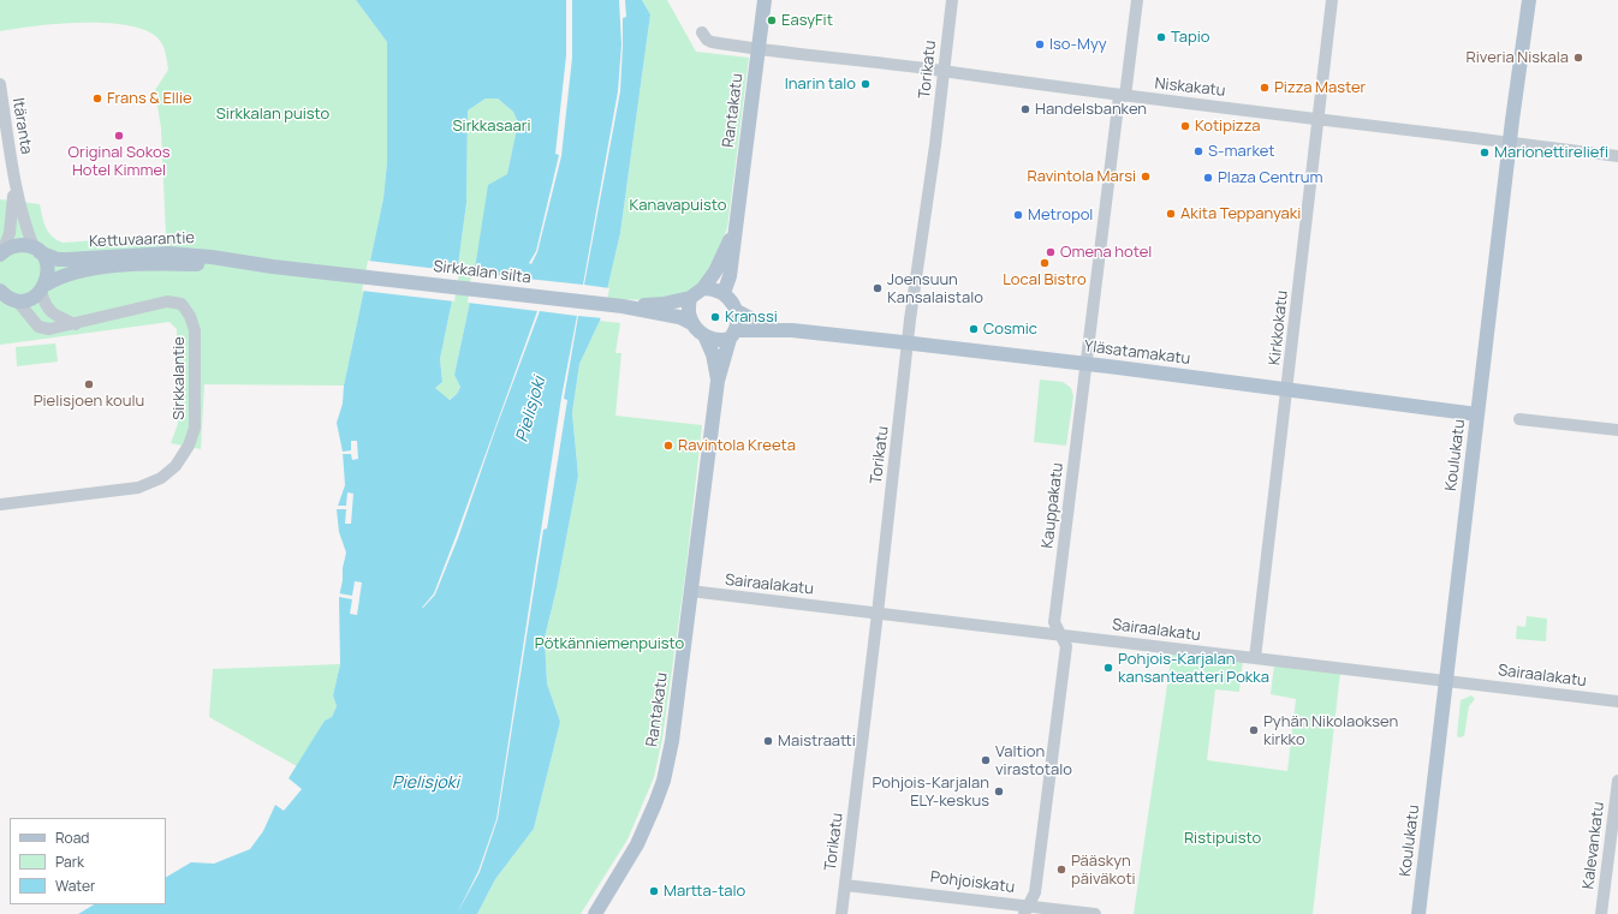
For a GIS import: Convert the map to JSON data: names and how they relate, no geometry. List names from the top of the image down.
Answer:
{
  "streets": {
    "main road": [
      "Rantakatu",
      "Kettuvaarantie",
      "Sirkkalan silta",
      "Yläsatamakatu",
      "Koulukatu"
    ],
    "street": [
      "Torikatu",
      "Niskakatu",
      "Itäranta",
      "Kirkkokatu",
      "Sirkkalantie",
      "Kauppakatu",
      "Sairaalakatu",
      "Kalevankatu",
      "Pohjoiskatu"
    ]
  },
  "crossings": [
    ["Torikatu", "Niskakatu"],
    ["Torikatu", "Yläsatamakatu"],
    ["Torikatu", "Sairaalakatu"],
    ["Torikatu", "Pohjoiskatu"],
    ["Niskakatu", "Rantakatu"],
    ["Niskakatu", "Kirkkokatu"],
    ["Niskakatu", "Koulukatu"],
    ["Niskakatu", "Kauppakatu"],
    ["Rantakatu", "Yläsatamakatu"],
    ["Rantakatu", "Sairaalakatu"],
    ["Itäranta", "Kettuvaarantie"],
    ["Kettuvaarantie", "Sirkkalan silta"],
    ["Kettuvaarantie", "Sirkkalantie"],
    ["Kirkkokatu", "Yläsatamakatu"],
    ["Kirkkokatu", "Sairaalakatu"],
    ["Yläsatamakatu", "Koulukatu"],
    ["Yläsatamakatu", "Kauppakatu"],
    ["Koulukatu", "Sairaalakatu"],
    ["Kauppakatu", "Sairaalakatu"],
    ["Kauppakatu", "Pohjoiskatu"]
  ],
  "water": ["Pielisjoki"],
  "parks": [
    "Sirkkalan puisto",
    "Sirkkasaari",
    "Kanavapuisto",
    "Pötkänniemenpuisto",
    "Ristipuisto"
  ],
  "places": [
    "EasyFit",
    "Tapio",
    "Iso-Myy",
    "Riveria Niskala",
    "Inarin talo",
    "Pizza Master",
    "Frans & Ellie",
    "Handelsbanken",
    "Kotipizza",
    "Original Sokos Hotel Kimmel",
    "S-market",
    "Marionettireliefi",
    "Ravintola Marsi",
    "Plaza Centrum",
    "Akita Teppanyaki",
    "Metropol",
    "Omena hotel",
    "Local Bistro",
    "Joensuun Kansalaistalo",
    "Kranssi",
    "Cosmic",
    "Pielisjoen koulu",
    "Ravintola Kreeta",
    "Pohjois-Karjalan kansanteatteri Pokka",
    "Pyhän Nikolaoksen kirkko",
    "Maistraatti",
    "Valtion virastotalo",
    "Pohjois-Karjalan ELY-keskus",
    "Pääskyn päiväkoti",
    "Martta-talo"
  ],
  "legend": ["Road", "Park", "Water"]
}
